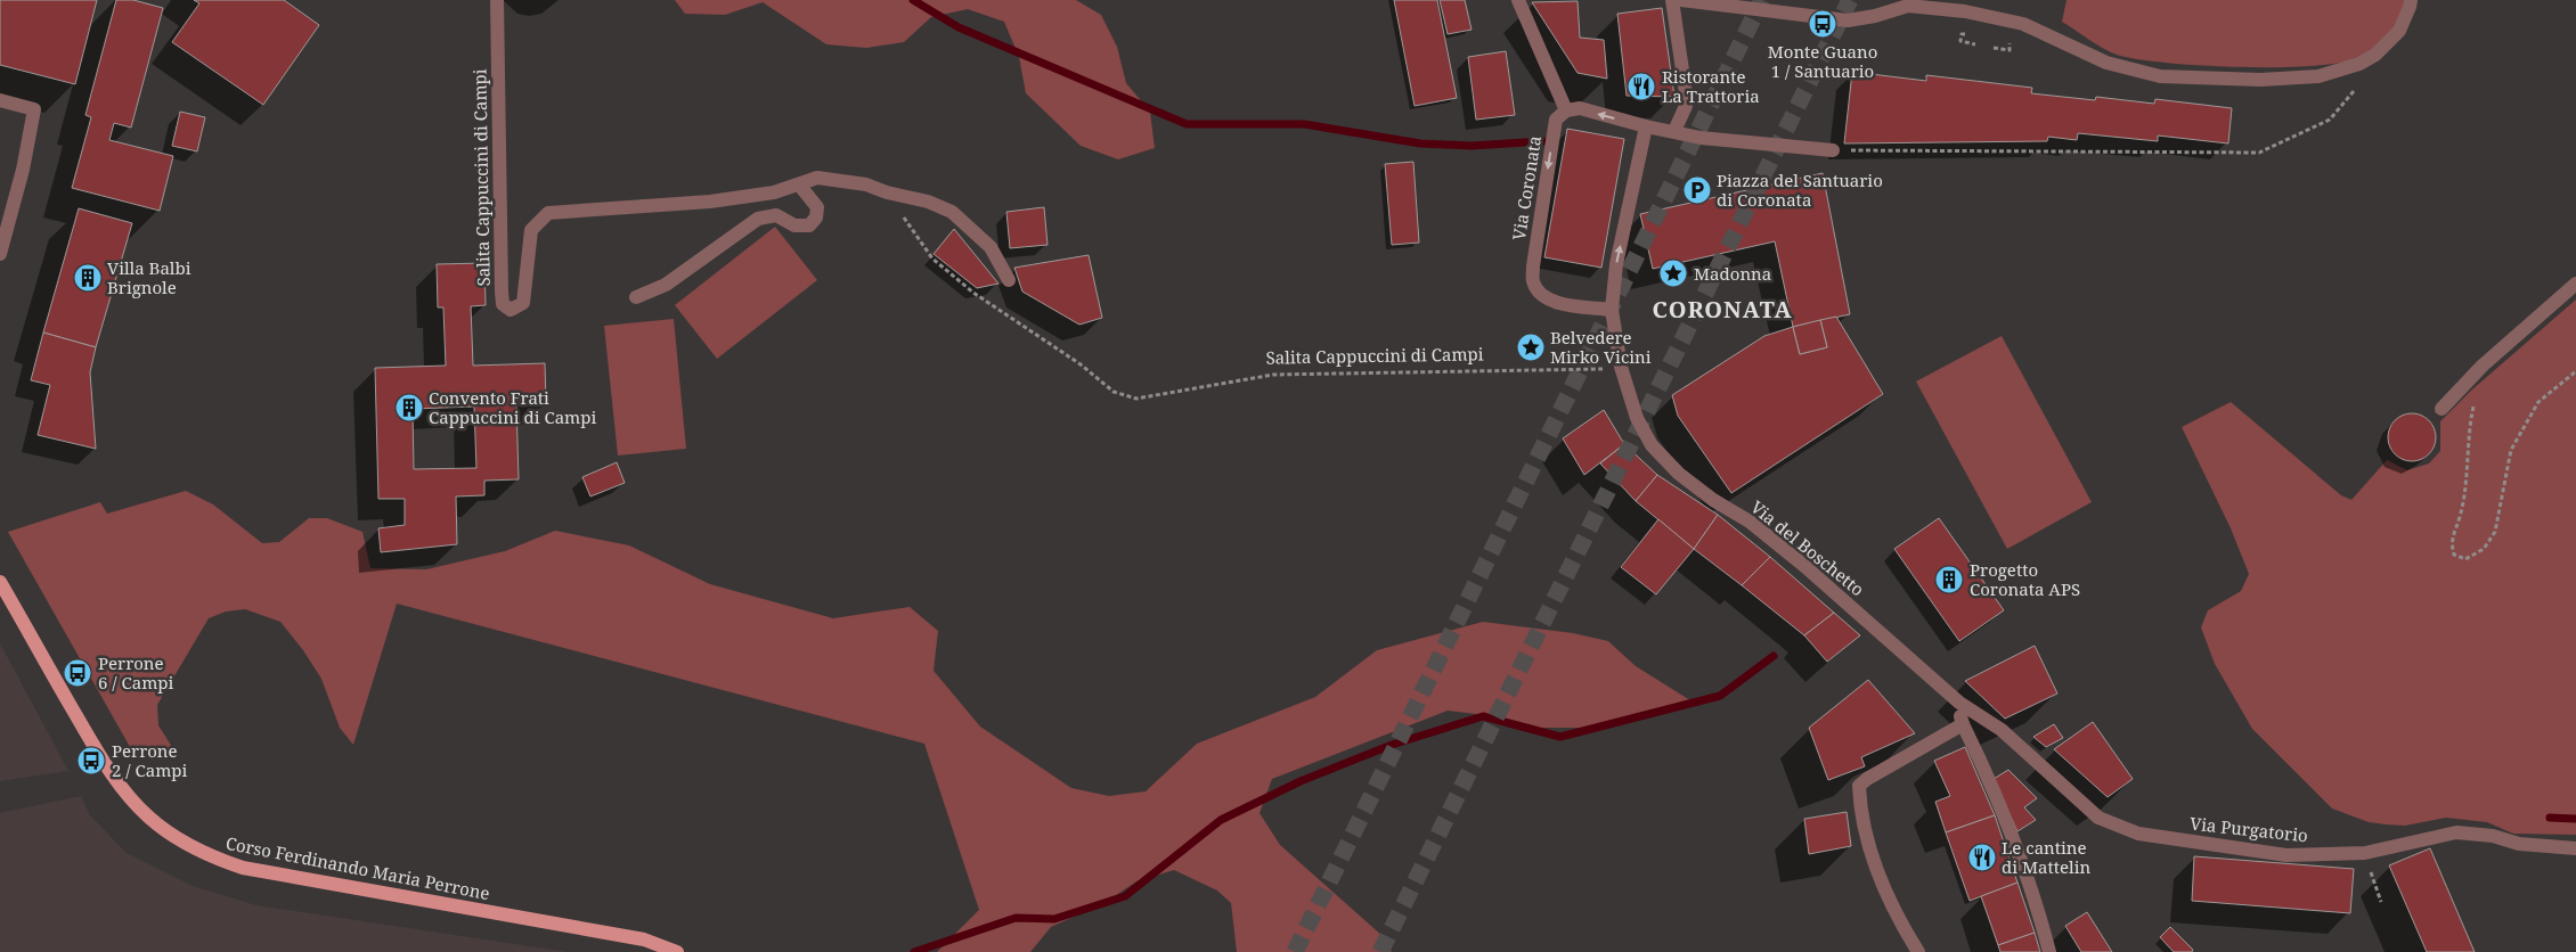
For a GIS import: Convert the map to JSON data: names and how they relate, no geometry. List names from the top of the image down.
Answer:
{
  "streets": {
    "main road": ["Corso Ferdinando Maria Perrone"],
    "street": [
      "Salita Cappuccini di Campi",
      "Via Coronata",
      "Via del Boschetto",
      "Via Purgatorio"
    ]
  },
  "crossings": [
    ["Salita Cappuccini di Campi", "Via del Boschetto"],
    ["Via Coronata", "Via del Boschetto"],
    ["Via del Boschetto", "Via Purgatorio"]
  ],
  "districts": ["CORONATA"],
  "places": {
    "bus stop": ["Monte Guano 1 / Santuario", "Perrone 6 / Campi", "Perrone 2 / Campi"],
    "restaurant": ["Ristorante La Trattoria", "Le cantine di Mattelin"],
    "parking": ["Piazza del Santuario di Coronata"],
    "place": ["Madonna", "Belvedere Mirko Vicini"],
    "building": ["Villa Balbi Brignole", "Convento Frati Cappuccini di Campi", "Progetto Coronata APS"]
  }
}
